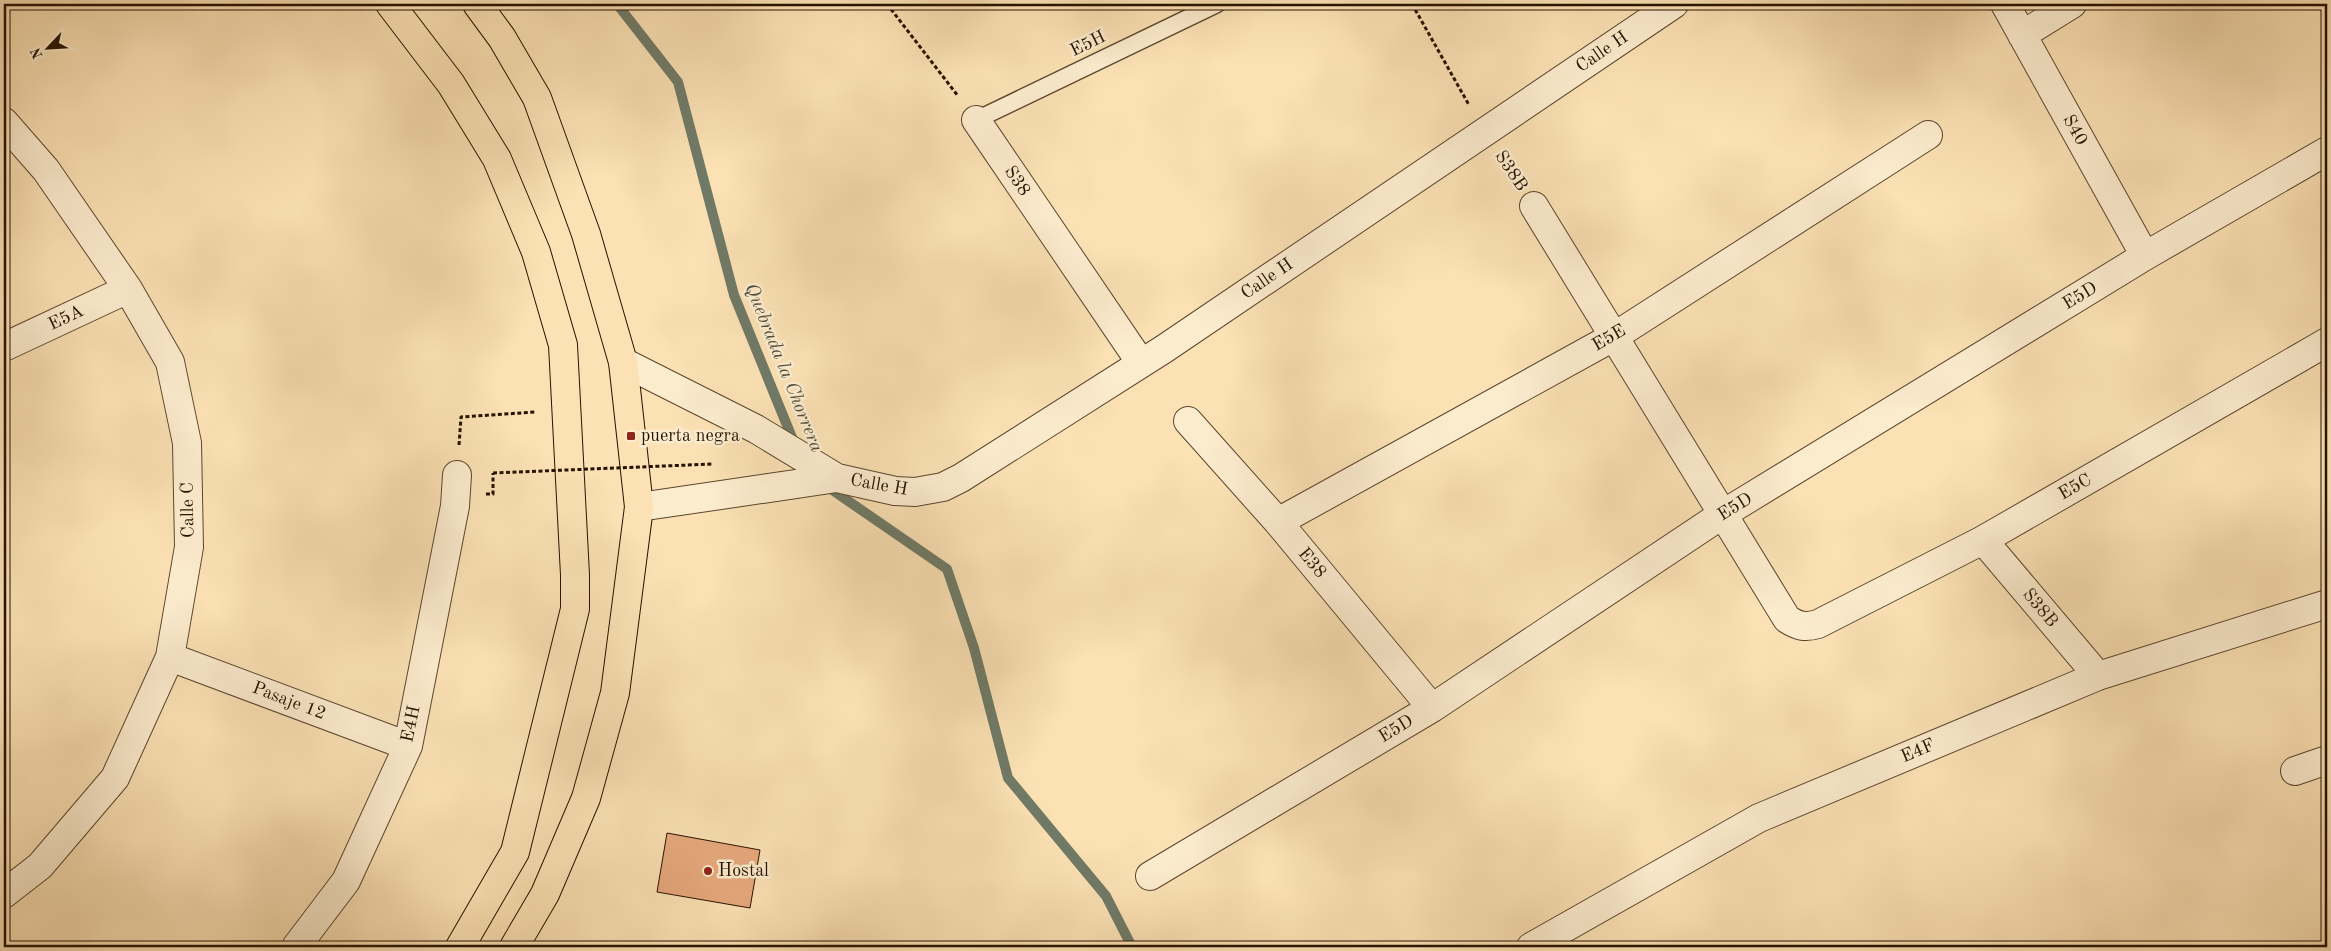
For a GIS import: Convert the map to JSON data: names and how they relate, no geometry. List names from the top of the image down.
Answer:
{
  "streets": {
    "street": [
      "Calle H",
      "S40",
      "S38B",
      "S38",
      "E5D",
      "E5A",
      "E5E",
      "E5C",
      "Calle C",
      "E38",
      "Pasaje 12",
      "E4H",
      "E4F"
    ],
    "lane": ["E5H"]
  },
  "crossings": [
    ["E5H", "S38"],
    ["Calle H", "S38B"],
    ["Calle H", "S38"],
    ["S40", "E5D"],
    ["S38B", "E5D"],
    ["S38B", "E5E"],
    ["S38B", "E5C"],
    ["S38B", "E4F"],
    ["E5D", "E38"],
    ["E5A", "Calle C"],
    ["E5E", "E38"],
    ["Calle C", "Pasaje 12"],
    ["Pasaje 12", "E4H"]
  ],
  "water": ["Quebrada la Chorrera"],
  "places": {
    "transit": ["puerta negra"],
    "other": ["Hostal"]
  },
  "north": "bottom left"
}
